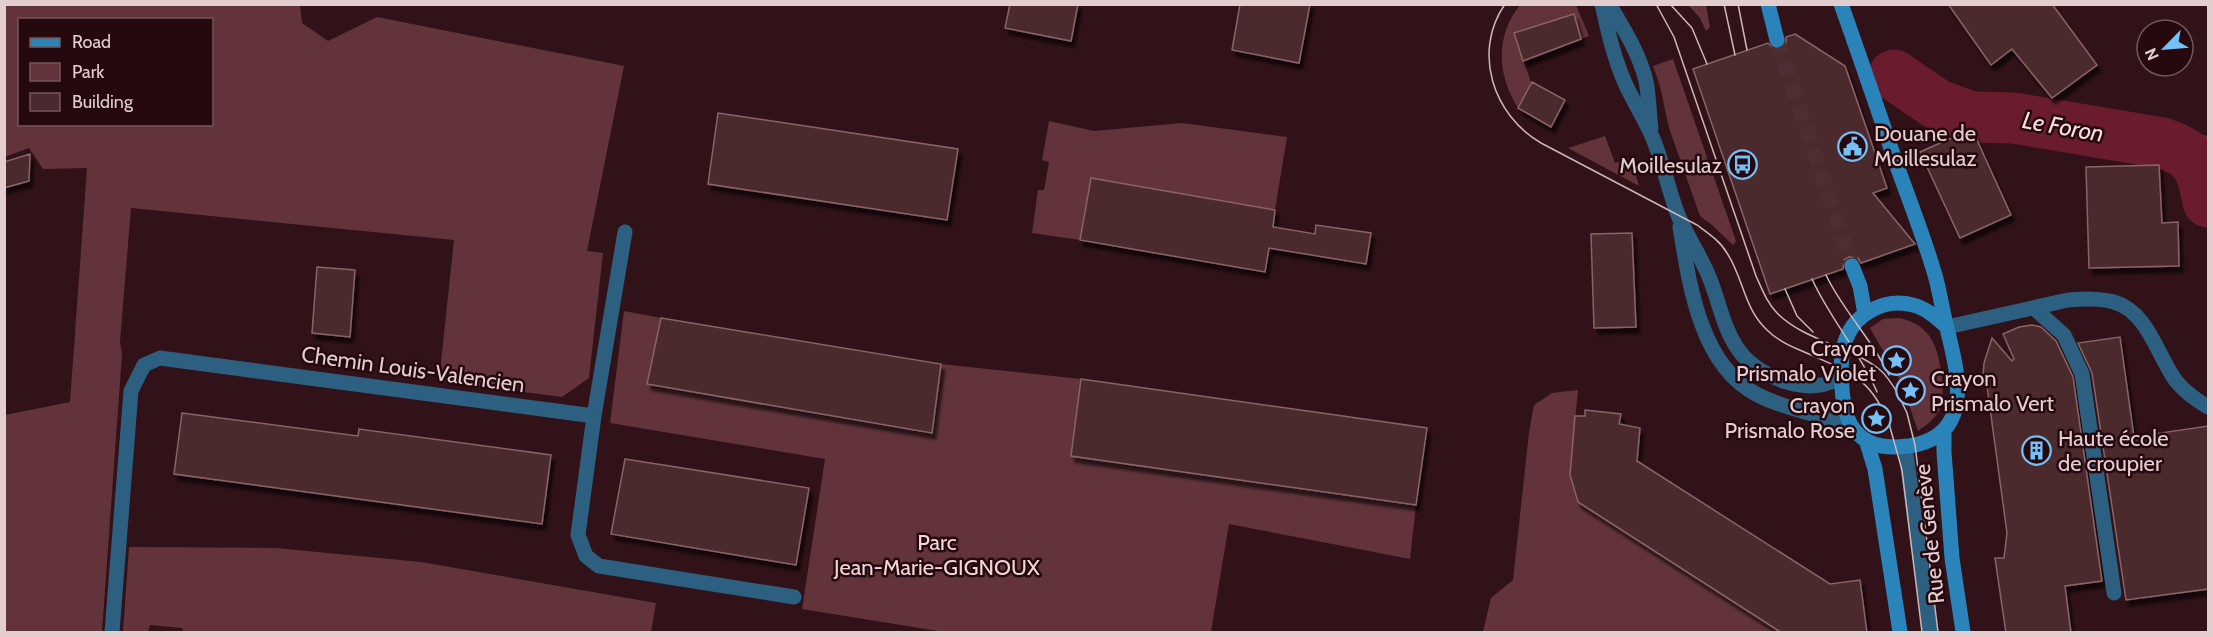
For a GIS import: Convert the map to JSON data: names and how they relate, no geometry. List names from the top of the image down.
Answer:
{
  "streets": {
    "main road": ["Rue de Genève"],
    "street": ["Chemin Louis-Valencien"]
  },
  "water": ["Le Foron"],
  "parks": ["Parc Jean-Marie-GIGNOUX"],
  "places": {
    "public building": ["Douane de Moillesulaz"],
    "bus stop": ["Moillesulaz"],
    "place": ["Crayon Prismalo Violet", "Crayon Prismalo Vert", "Crayon Prismalo Rose"],
    "building": ["Haute école de croupier"]
  },
  "legend": ["Road", "Park", "Building"],
  "north": "bottom left"
}
